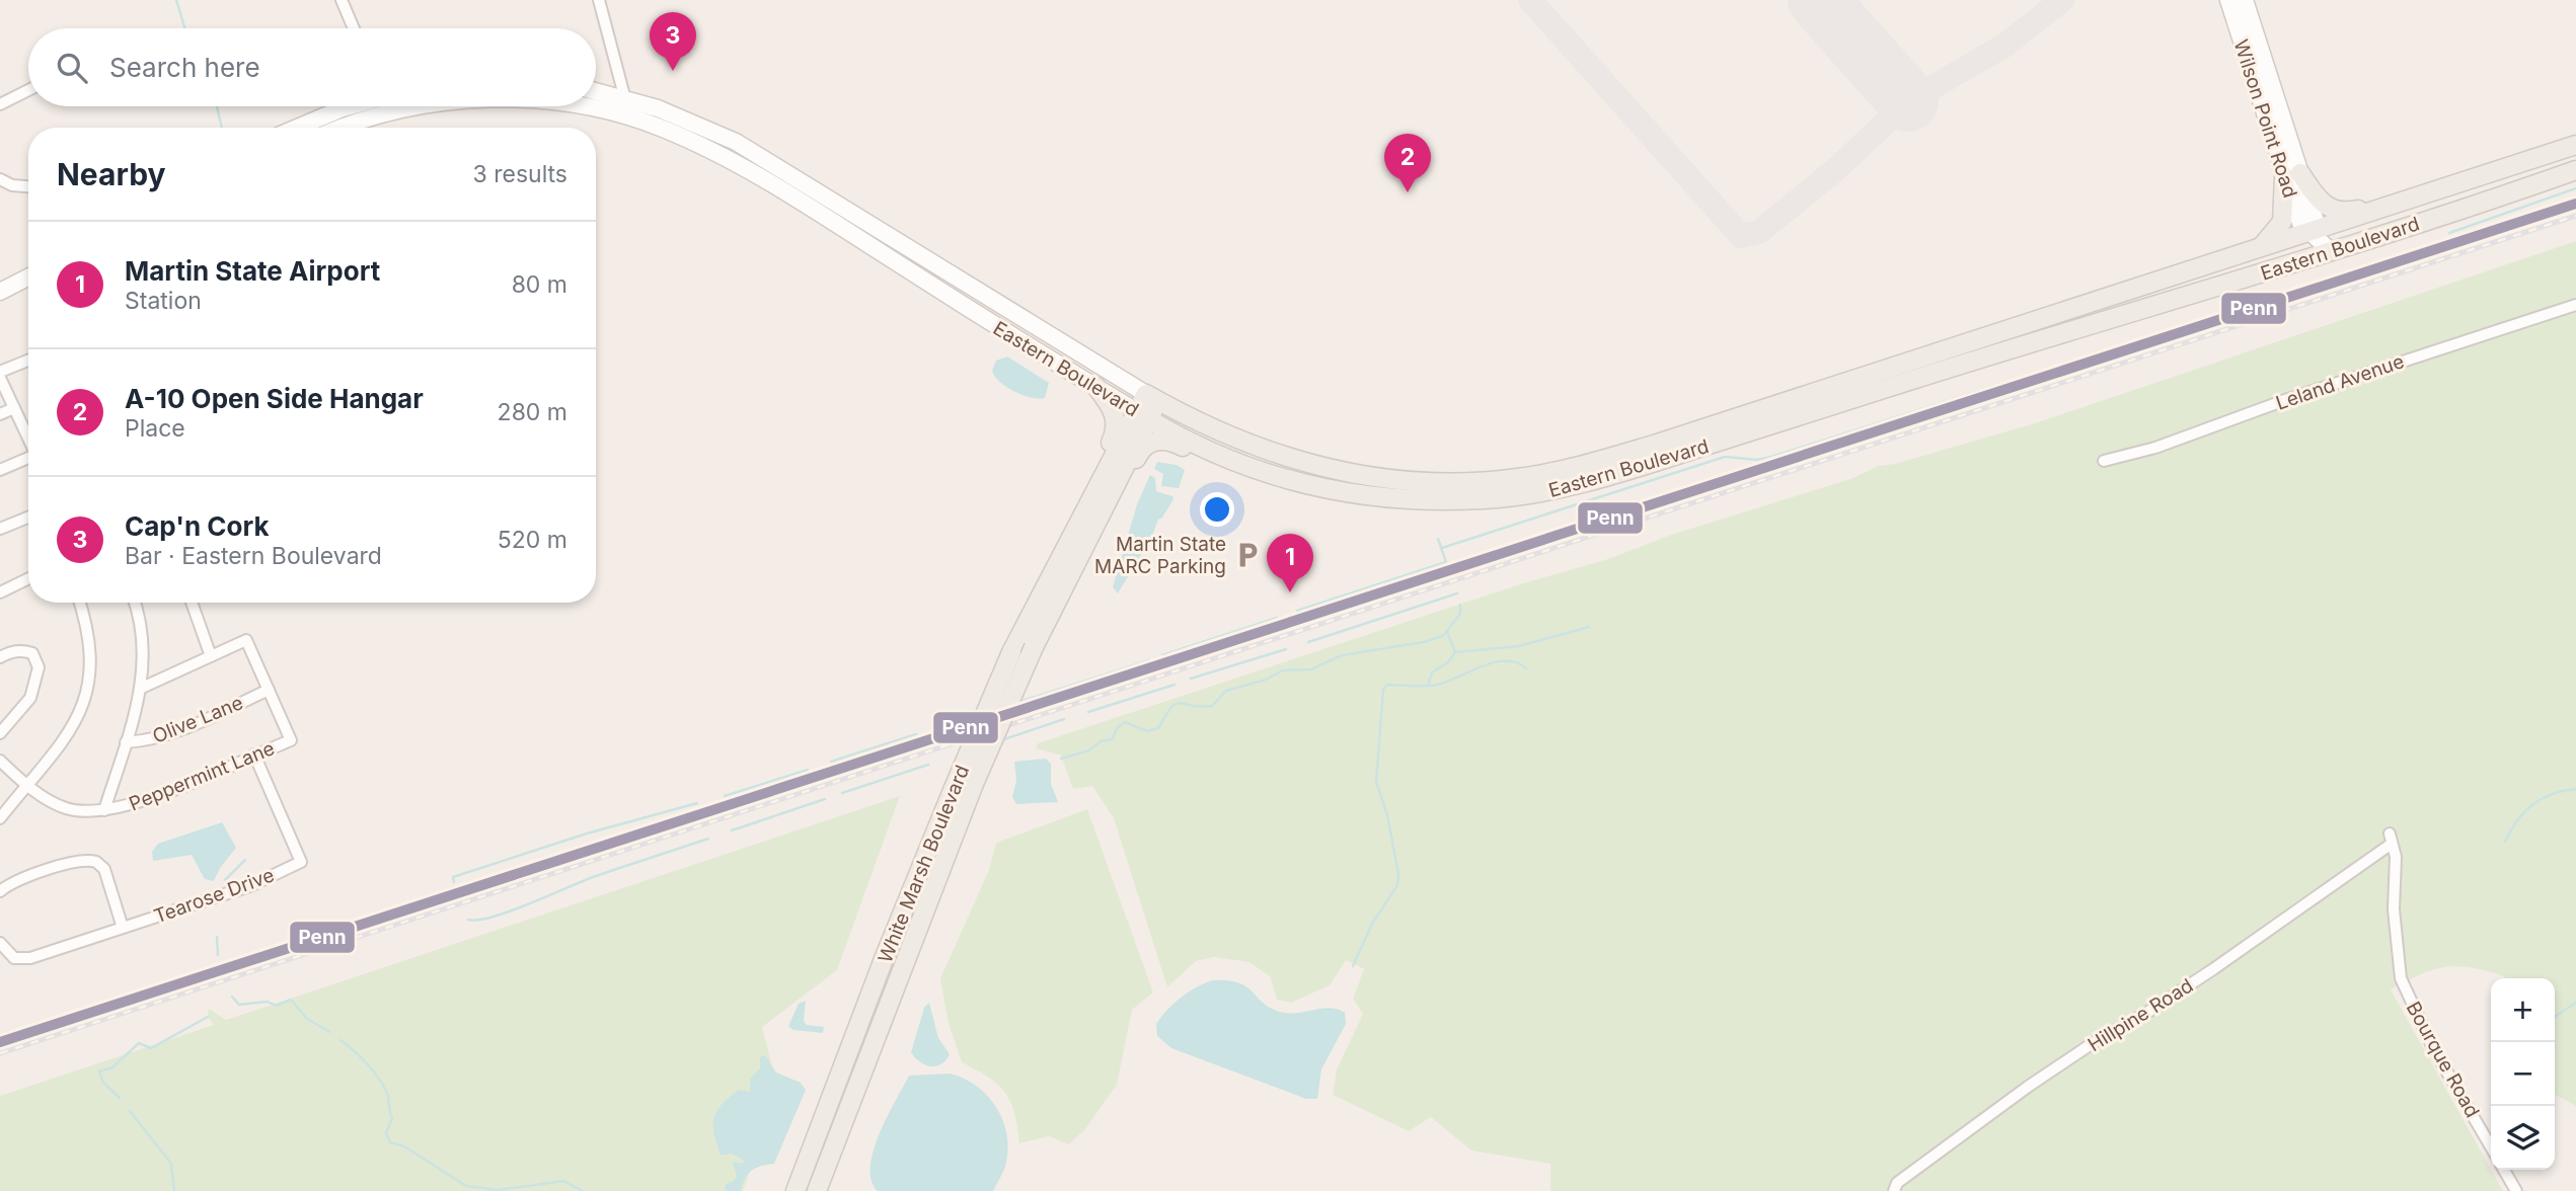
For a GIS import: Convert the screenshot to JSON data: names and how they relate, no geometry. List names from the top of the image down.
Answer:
{
  "streets": {
    "main road": ["Wilson Point Road", "Eastern Boulevard", "White Marsh Boulevard"],
    "street": [
      "Leland Avenue",
      "Olive Lane",
      "Peppermint Lane",
      "Tearose Drive",
      "Hillpine Road",
      "Bourque Road"
    ]
  },
  "crossings": [
    ["Wilson Point Road", "Eastern Boulevard"],
    ["Eastern Boulevard", "White Marsh Boulevard"],
    ["Olive Lane", "Peppermint Lane"],
    ["Peppermint Lane", "Tearose Drive"],
    ["Hillpine Road", "Bourque Road"]
  ],
  "places": {
    "parking": ["Martin State MARC Parking"]
  },
  "lines": ["transit line Penn"],
  "page": {
    "pins": ["3", "2", "1"],
    "search": "Search here",
    "heading": ["Nearby", "3 results"],
    "list": [
      {
        "mark": "1",
        "name": "Martin State Airport",
        "note": "Station",
        "value": "80 m"
      },
      {
        "mark": "2",
        "name": "A-10 Open Side Hangar",
        "note": "Place",
        "value": "280 m"
      },
      {
        "mark": "3",
        "name": "Cap'n Cork",
        "note": "Bar · Eastern Boulevard",
        "value": "520 m"
      }
    ],
    "map_buttons": ["+", "−"]
  }
}
